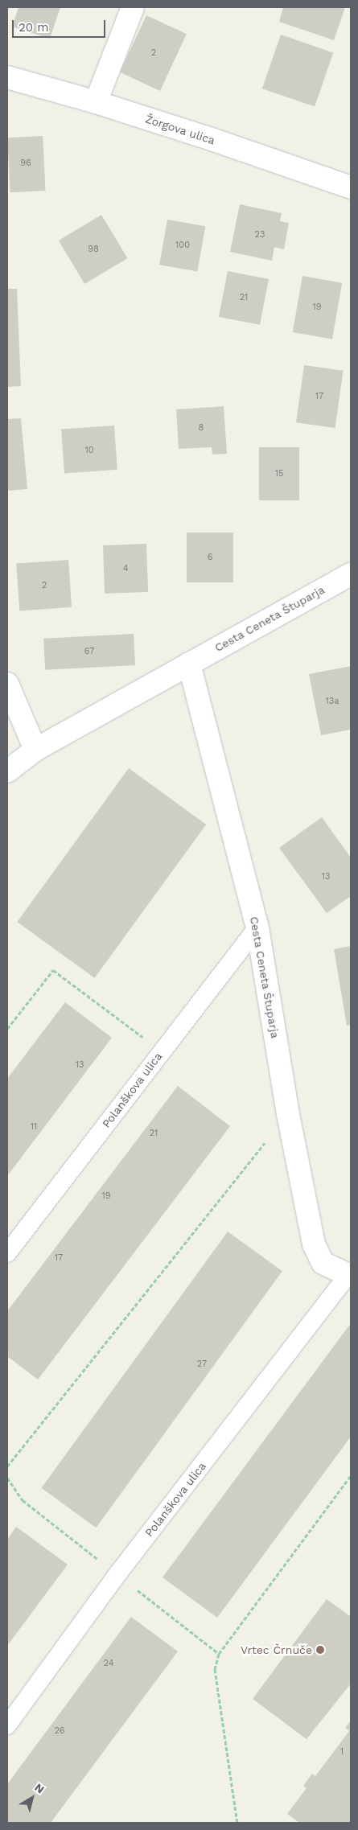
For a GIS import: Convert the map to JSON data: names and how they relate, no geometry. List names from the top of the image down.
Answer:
{
  "streets": {
    "street": ["Žorgova ulica", "Cesta Ceneta Štuparja"],
    "lane": ["Polanškova ulica"]
  },
  "crossings": [
    ["Cesta Ceneta Štuparja", "Polanškova ulica"]
  ],
  "places": ["Vrtec Črnuče"],
  "house_numbers": [
    "2",
    "96",
    "23",
    "100",
    "98",
    "21",
    "19",
    "17",
    "8",
    "10",
    "15",
    "6",
    "4",
    "2",
    "67",
    "13a",
    "13",
    "13",
    "11",
    "21",
    "19",
    "17",
    "27",
    "24",
    "26",
    "1"
  ],
  "scale_bar": "20 m",
  "north": "top right"
}
